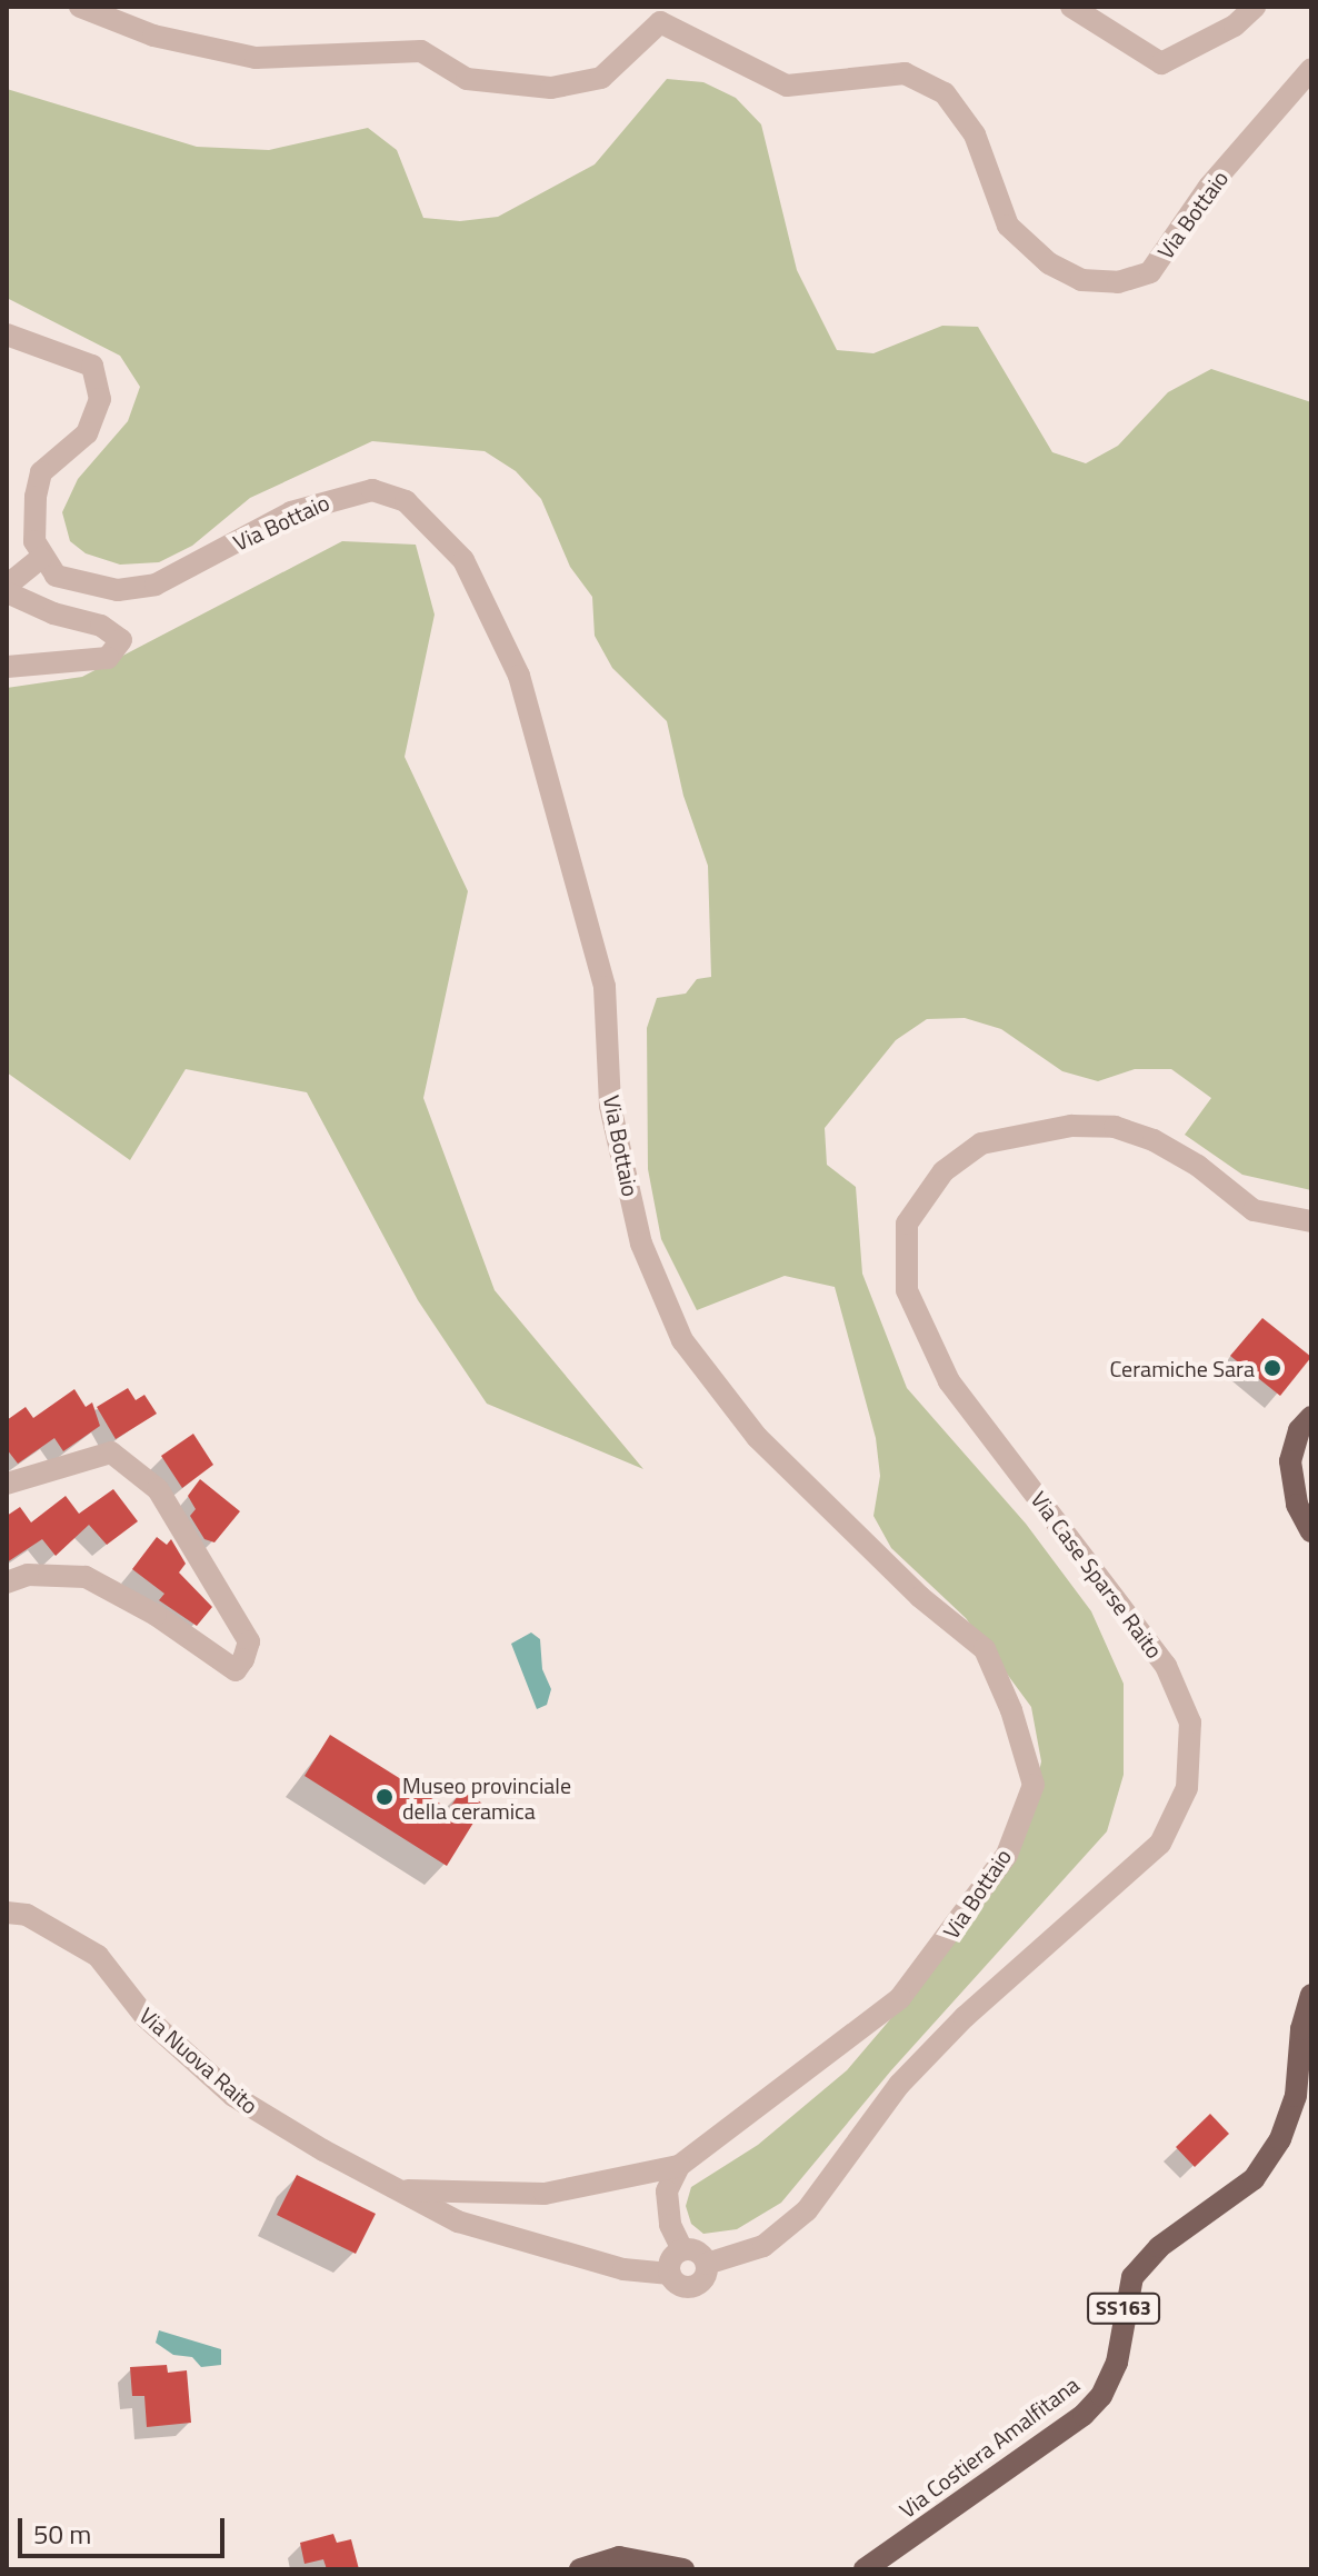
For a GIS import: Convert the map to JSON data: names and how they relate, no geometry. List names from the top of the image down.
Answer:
{
  "streets": {
    "main road": ["SS163", "Via Costiera Amalfitana"],
    "street": ["Via Bottaio", "Via Case Sparse Raito", "Via Nuova Raito"]
  },
  "crossings": [
    ["Via Case Sparse Raito", "Via Nuova Raito"]
  ],
  "places": ["Ceramiche Sara", "Museo provinciale della ceramica"],
  "scale_bar": "50 m"
}
